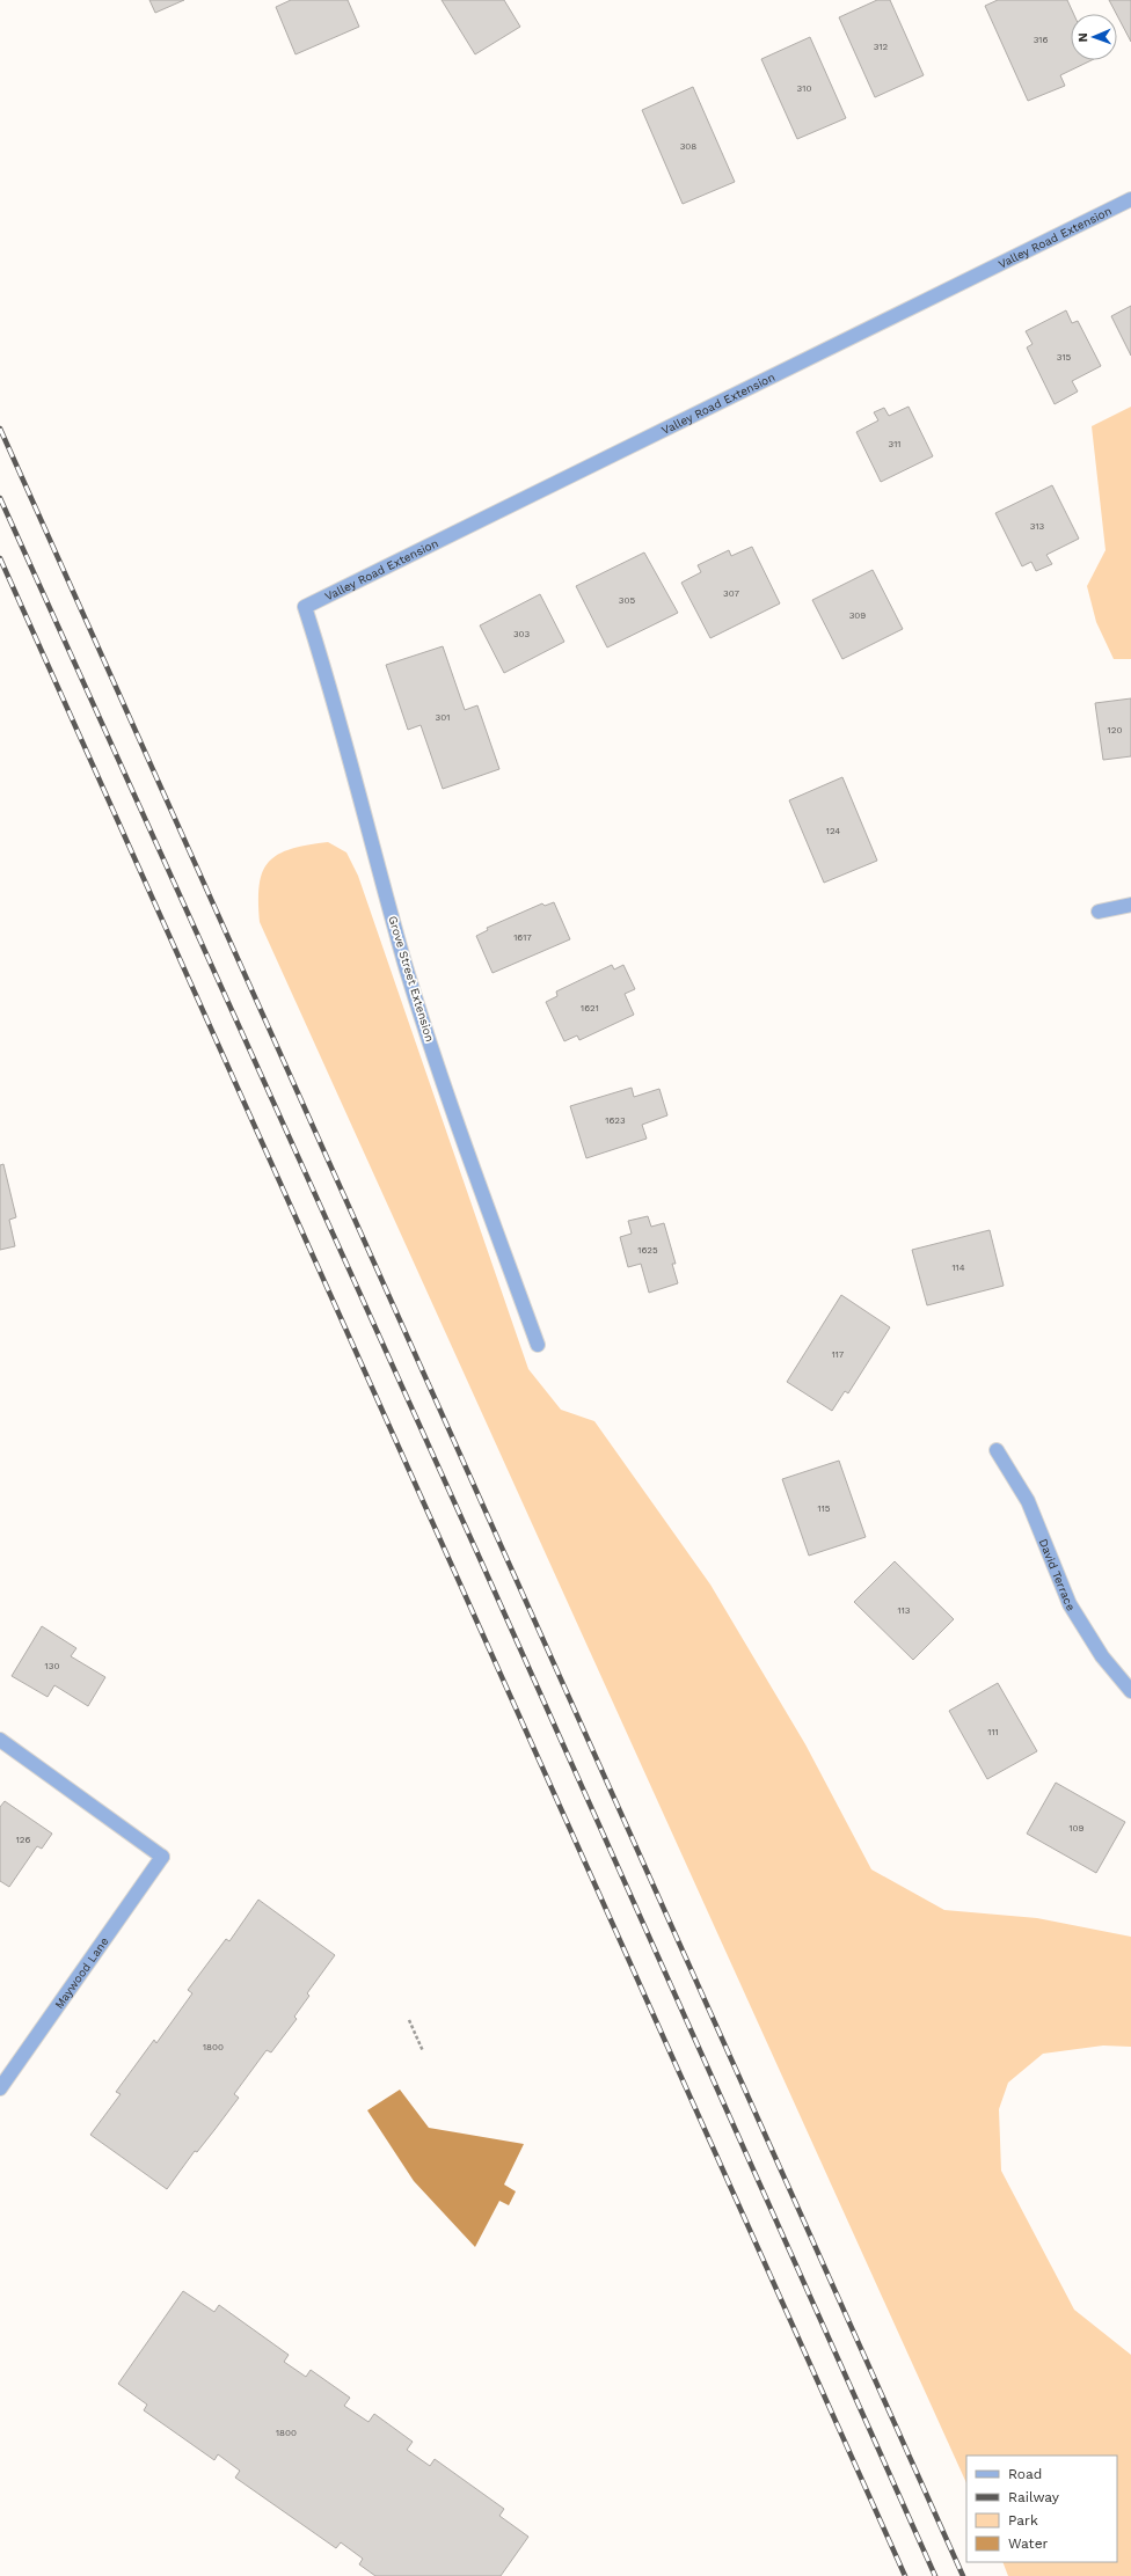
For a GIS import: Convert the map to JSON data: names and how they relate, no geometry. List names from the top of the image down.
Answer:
{
  "streets": {
    "street": [
      "Valley Road Extension",
      "Grove Street Extension",
      "David Terrace",
      "Maywood Lane"
    ]
  },
  "crossings": [
    ["Valley Road Extension", "Grove Street Extension"]
  ],
  "house_numbers": [
    "316",
    "312",
    "310",
    "308",
    "315",
    "311",
    "313",
    "307",
    "305",
    "309",
    "303",
    "301",
    "120",
    "124",
    "1617",
    "1621",
    "1623",
    "1625",
    "114",
    "117",
    "115",
    "113",
    "130",
    "111",
    "109",
    "126",
    "1800",
    "1800"
  ],
  "legend": [
    "Road",
    "Railway",
    "Park",
    "Water"
  ],
  "north": "left"
}
